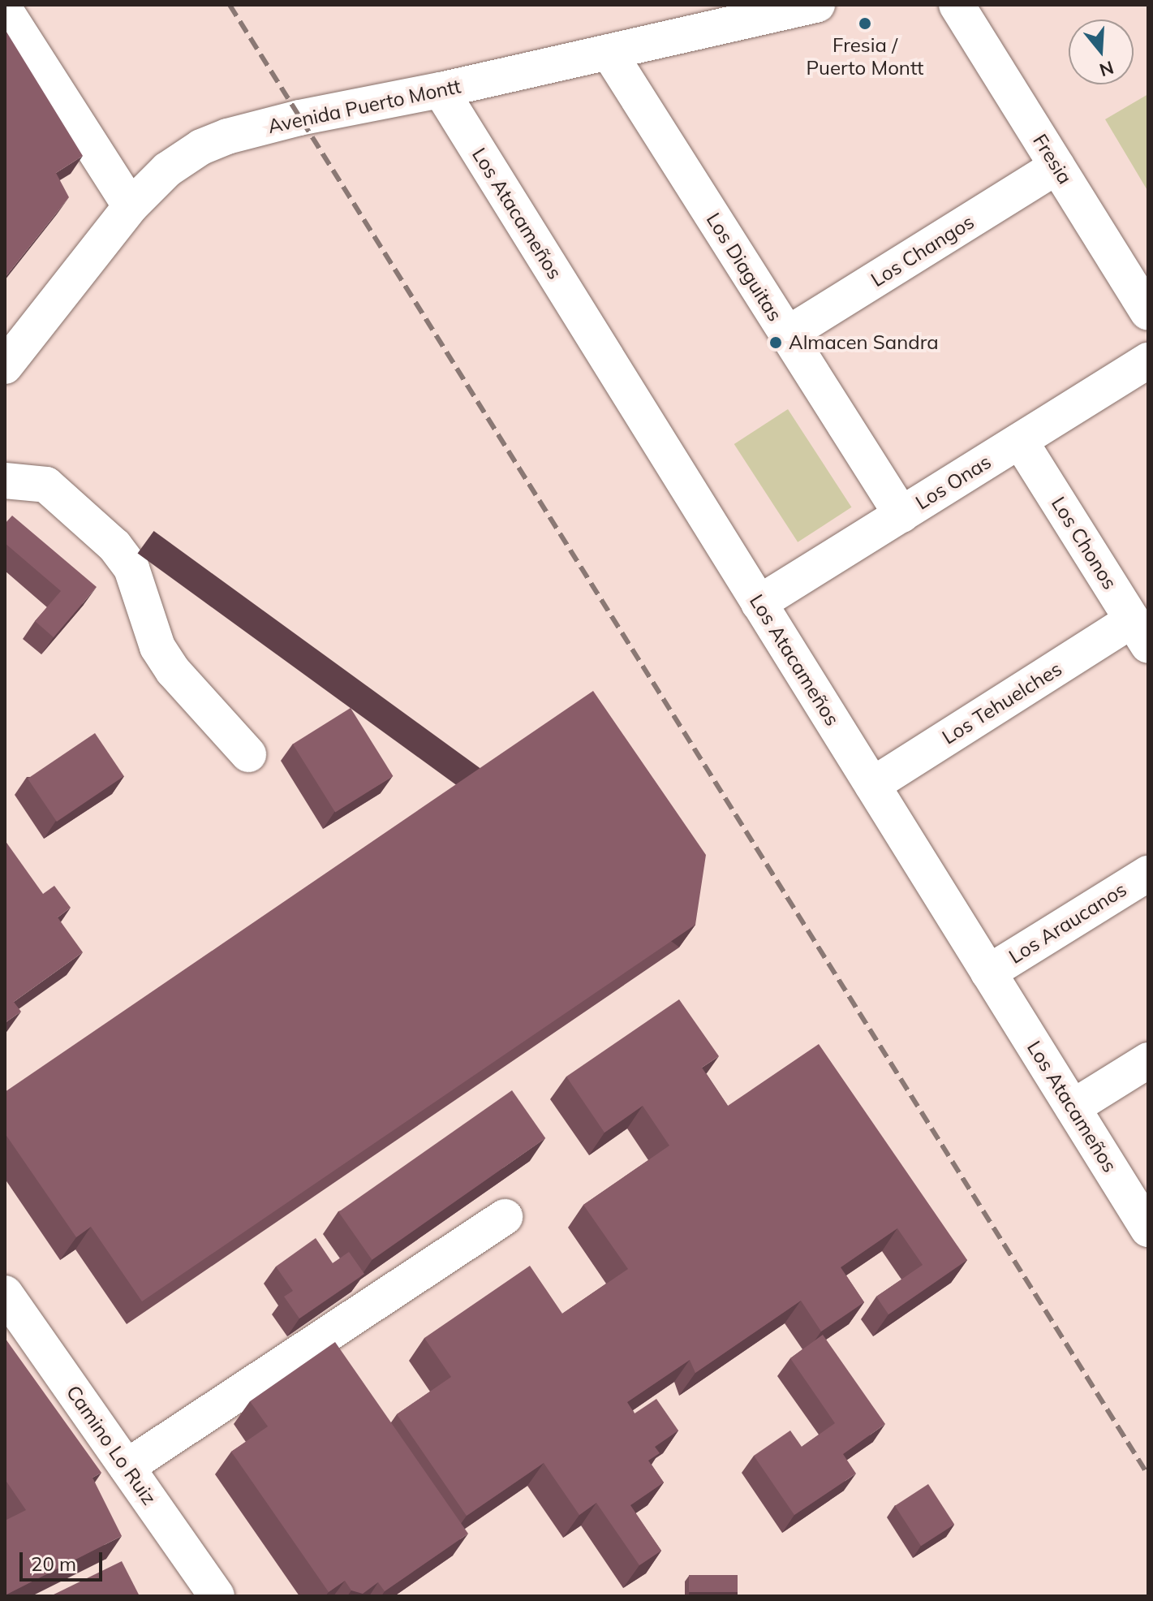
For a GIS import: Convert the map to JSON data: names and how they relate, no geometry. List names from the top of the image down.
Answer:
{
  "streets": {
    "street": [
      "Avenida Puerto Montt",
      "Fresia",
      "Los Atacameños",
      "Los Changos",
      "Los Diaguitas",
      "Los Onas",
      "Los Chonos",
      "Los Tehuelches",
      "Los Araucanos",
      "Camino Lo Ruiz"
    ]
  },
  "crossings": [
    ["Avenida Puerto Montt", "Los Atacameños"],
    ["Avenida Puerto Montt", "Los Diaguitas"],
    ["Fresia", "Los Changos"],
    ["Los Atacameños", "Los Onas"],
    ["Los Atacameños", "Los Tehuelches"],
    ["Los Atacameños", "Los Araucanos"],
    ["Los Changos", "Los Diaguitas"],
    ["Los Diaguitas", "Los Onas"],
    ["Los Onas", "Los Chonos"],
    ["Los Chonos", "Los Tehuelches"]
  ],
  "places": ["Fresia / Puerto Montt", "Almacen Sandra"],
  "scale_bar": "20 m",
  "north": "bottom"
}
